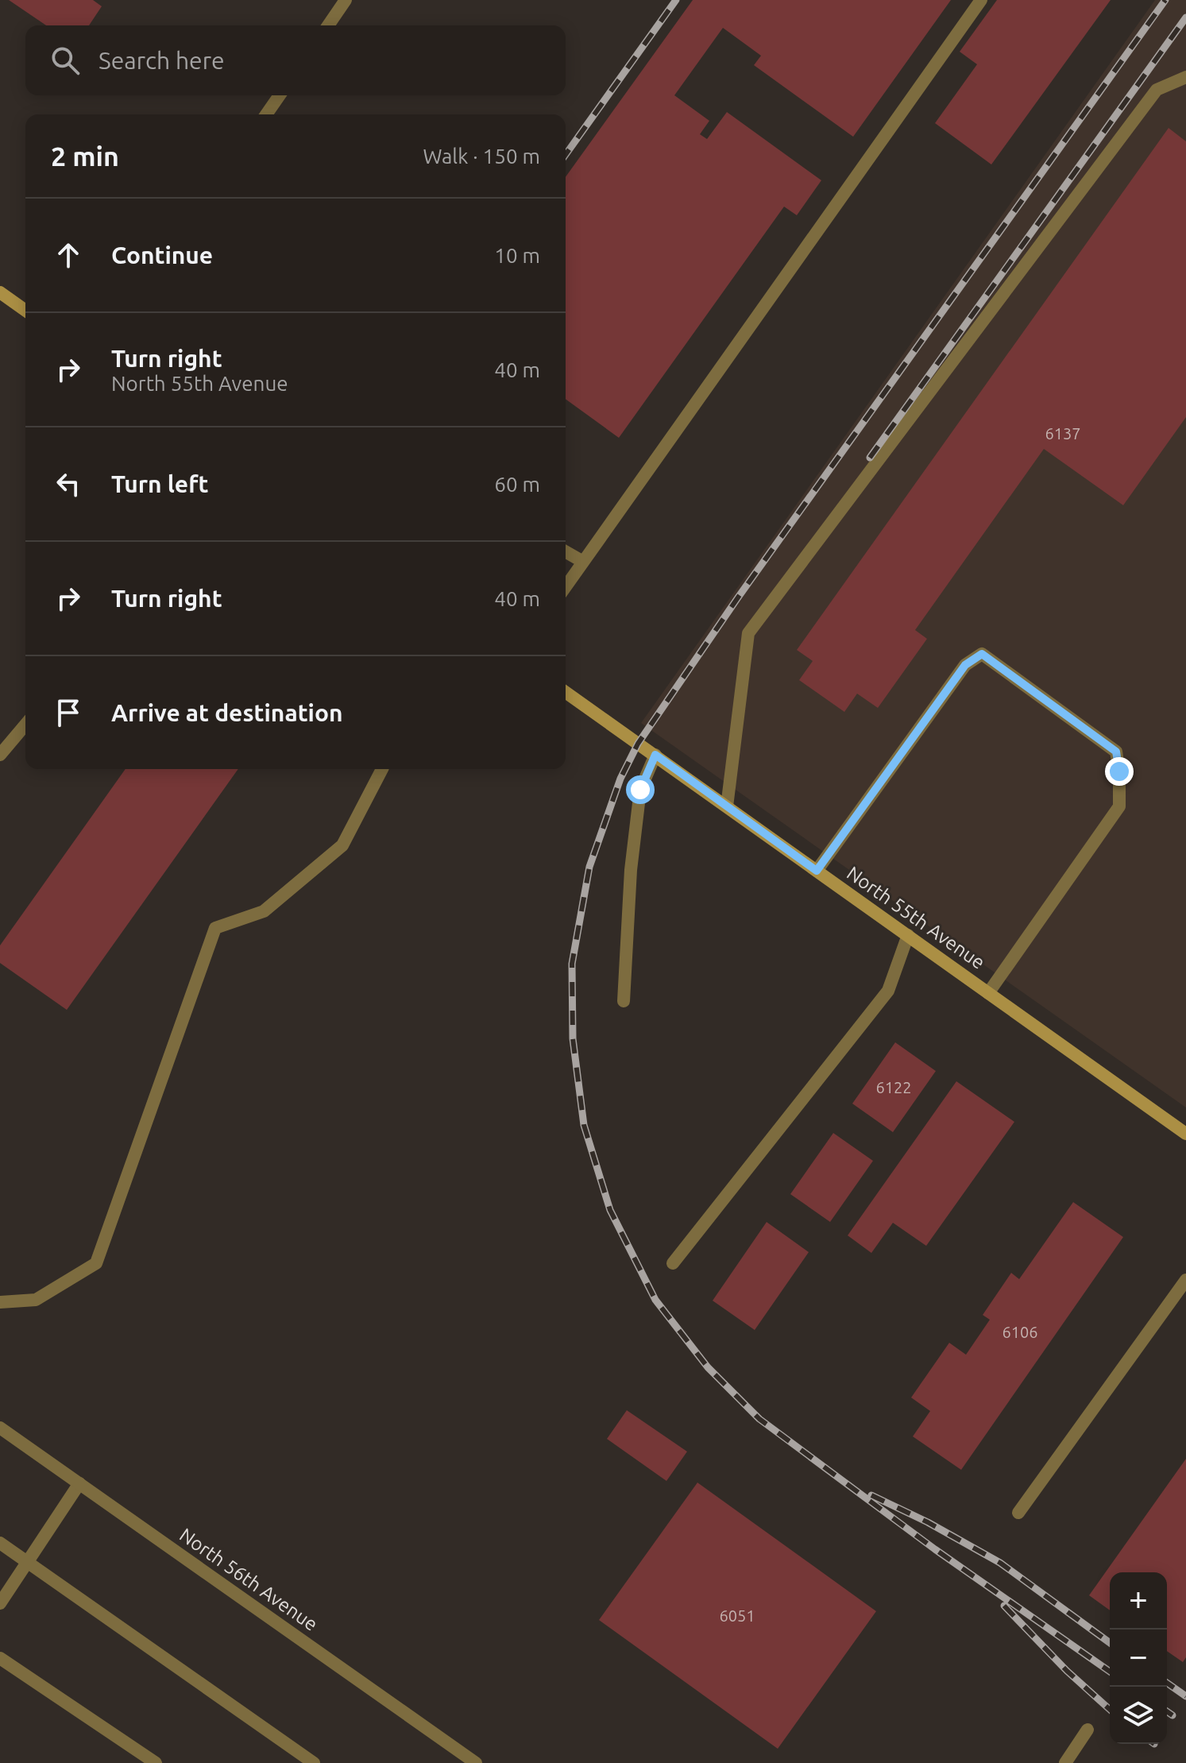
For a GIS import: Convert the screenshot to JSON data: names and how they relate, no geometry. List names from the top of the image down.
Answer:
{
  "streets": {
    "street": ["North 55th Avenue", "North 56th Avenue"]
  },
  "house_numbers": [
    "6137",
    "6122",
    "6106",
    "6051"
  ],
  "page": {
    "search": "Search here",
    "heading": ["2 min", "Walk · 150 m"],
    "list": [
      ["Continue", "10 m"],
      ["Turn right", "North 55th Avenue", "40 m"],
      ["Turn left", "60 m"],
      ["Turn right", "40 m"],
      "Arrive at destination"
    ],
    "map_buttons": ["+", "−"]
  }
}
